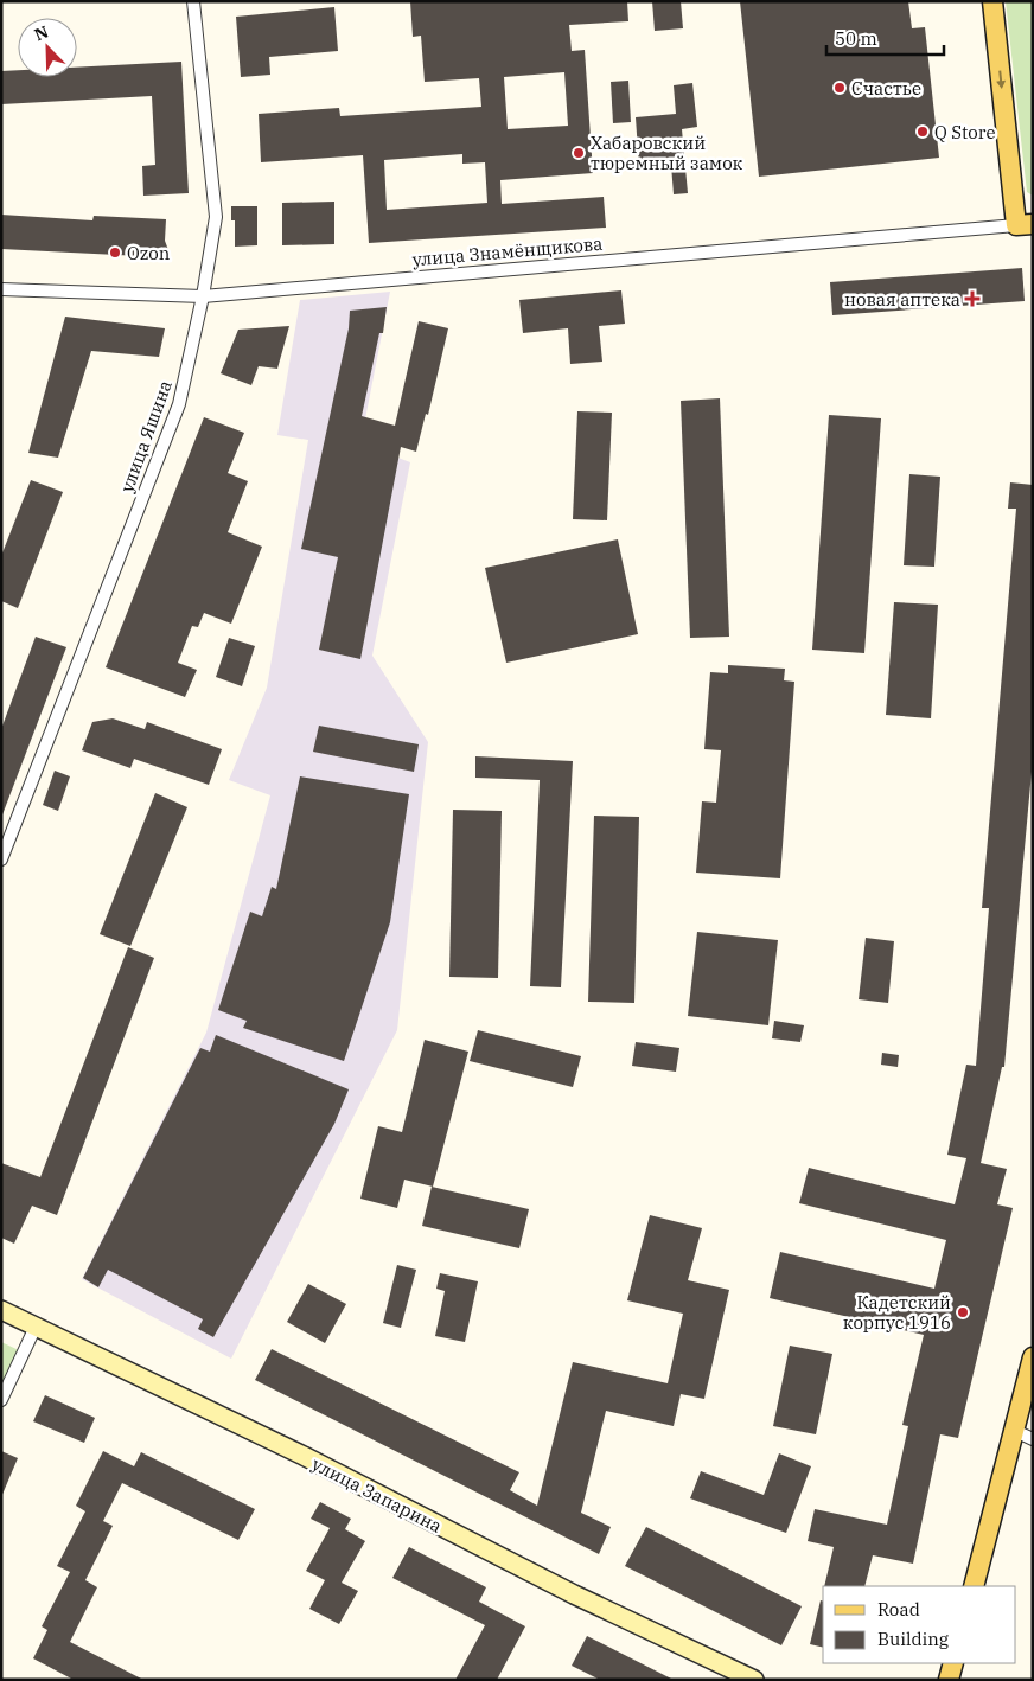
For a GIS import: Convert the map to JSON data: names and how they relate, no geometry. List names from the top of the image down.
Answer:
{
  "streets": {
    "street": ["улица Знамёнщикова", "улица Яшина", "улица Запарина"]
  },
  "crossings": [
    ["улица Знамёнщикова", "улица Яшина"]
  ],
  "places": {
    "other": [
      "Счастье",
      "Q Store",
      "Хабаровский тюремный замок",
      "Ozon",
      "Кадетский корпус 1916"
    ],
    "health": ["новая аптека"]
  },
  "legend": ["Road", "Building"],
  "scale_bar": "50 m",
  "north": "top left"
}
